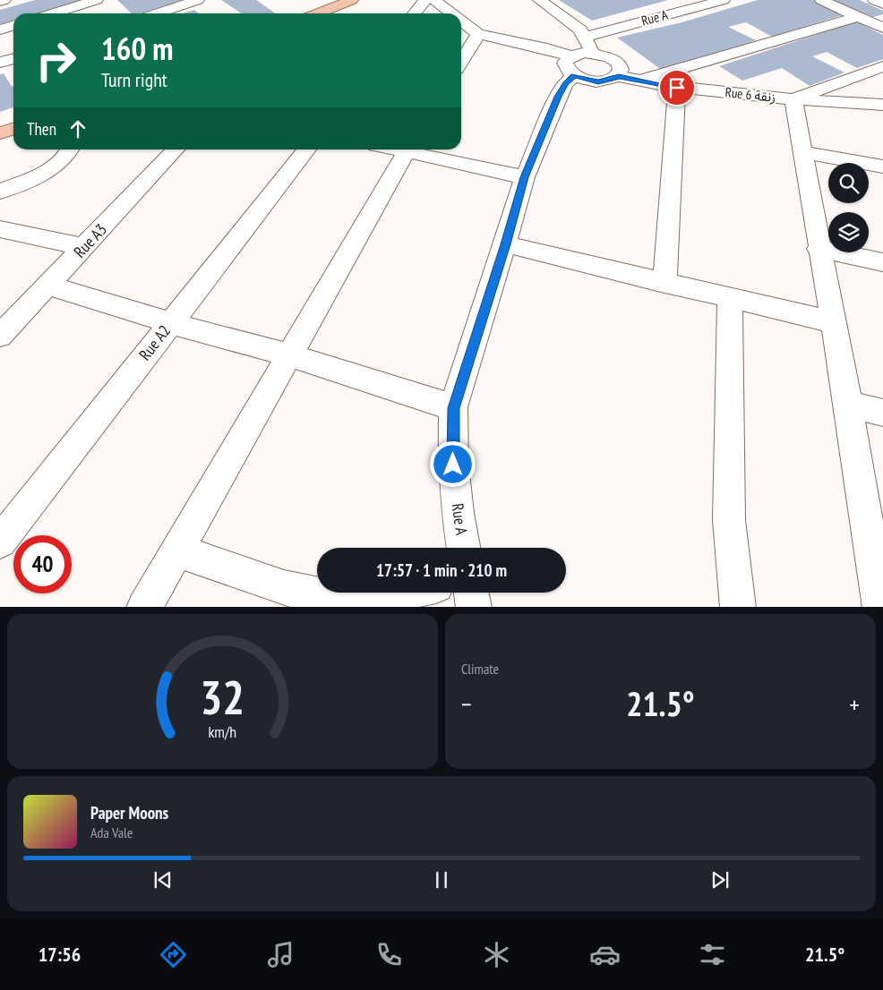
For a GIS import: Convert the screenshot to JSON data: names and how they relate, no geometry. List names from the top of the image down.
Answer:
{
  "streets": {
    "street": [
      "Rue A",
      "Rue 6 زنقة",
      "Rue A3",
      "Rue A2"
    ]
  },
  "page": {
    "turn": ["160 m", "Turn right"],
    "then": "Then",
    "limit": "40",
    "trip": "17:57 · 1 min · 210 m",
    "tile": "Climate",
    "heat": ["−", "21.5°", "+"],
    "song": ["Paper Moons", "Ada Vale"],
    "tabs": ["17:56", "21.5°"],
    "gauge": ["32", "km/h"]
  }
}
